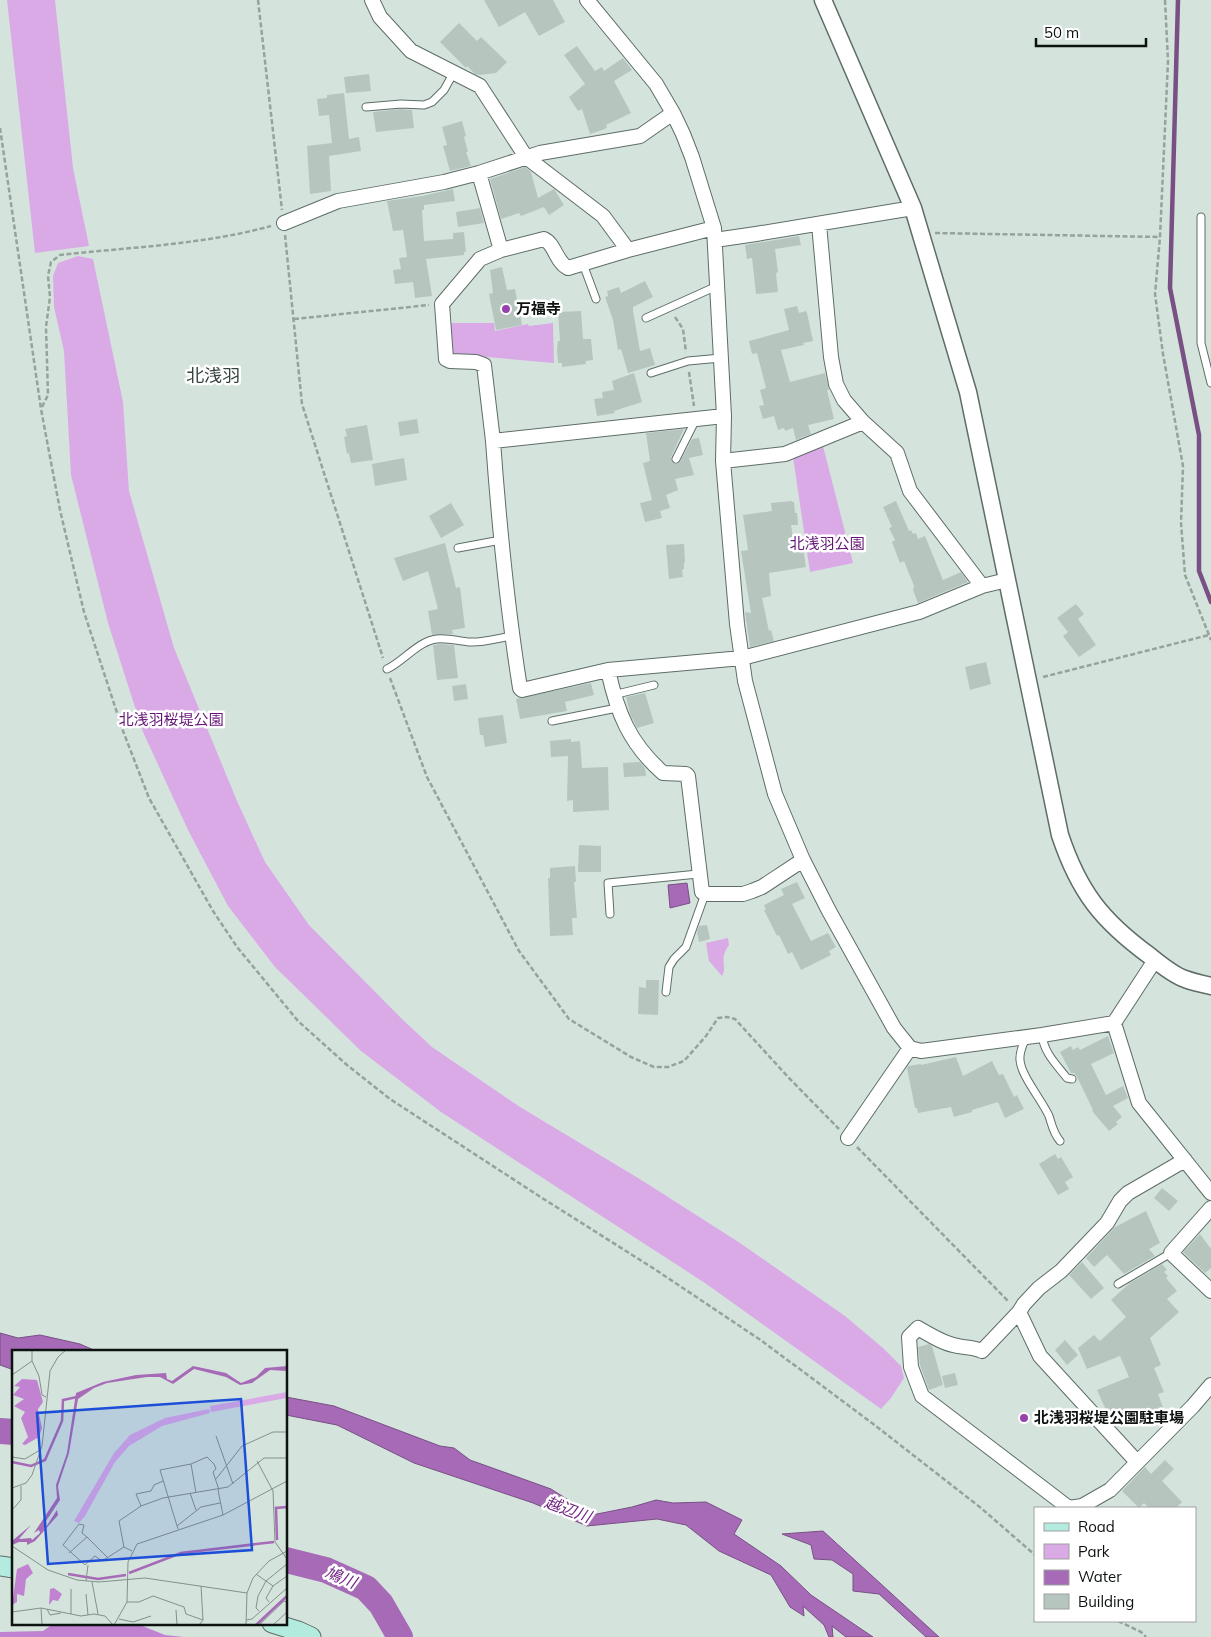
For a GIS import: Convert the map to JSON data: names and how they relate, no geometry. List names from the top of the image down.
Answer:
{
  "districts": ["北浅羽"],
  "water": ["越辺川", "鳩川"],
  "parks": ["北浅羽公園", "北浅羽桜堤公園"],
  "places": ["万福寺", "北浅羽桜堤公園駐車場"],
  "legend": [
    "Road",
    "Park",
    "Water",
    "Building"
  ],
  "scale_bar": "50 m"
}
